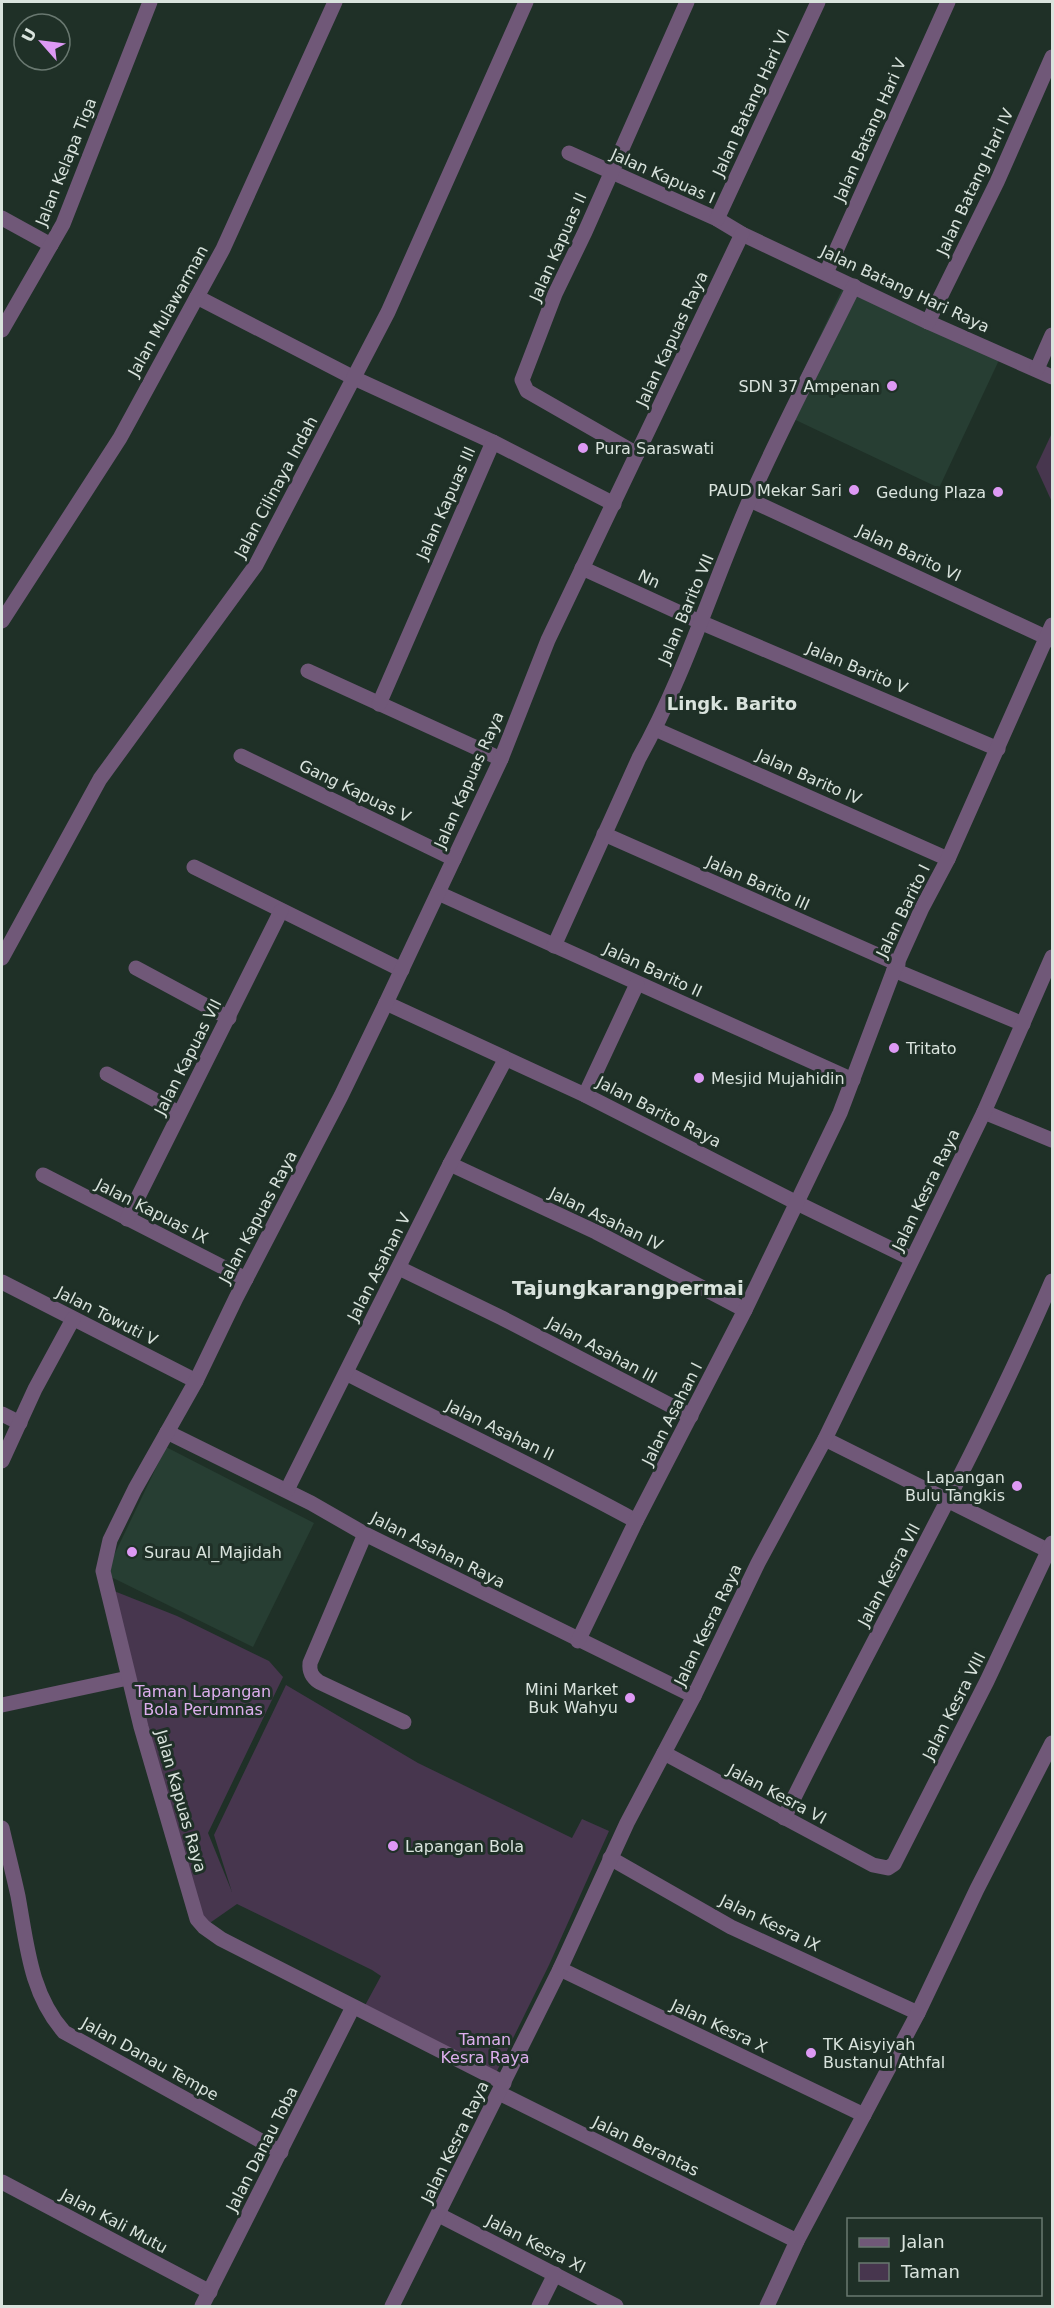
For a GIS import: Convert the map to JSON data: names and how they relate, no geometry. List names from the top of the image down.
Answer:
{
  "streets": {
    "street": [
      "Jalan Batang Hari VI",
      "Jalan Batang Hari V",
      "Jalan Kelapa Tiga",
      "Jalan Kapuas I",
      "Jalan Batang Hari IV",
      "Jalan Kapuas II",
      "Jalan Batang Hari Raya",
      "Jalan Mulawarman",
      "Jalan Kapuas Raya",
      "Jalan Cilinaya Indah",
      "Jalan Kapuas III",
      "Jalan Barito VI",
      "Nn",
      "Jalan Barito VII",
      "Jalan Barito V",
      "Jalan Barito IV",
      "Gang Kapuas V",
      "Jalan Barito III",
      "Jalan Barito I",
      "Jalan Barito II",
      "Jalan Kapuas VII",
      "Jalan Barito Raya",
      "Jalan Kesra Raya",
      "Jalan Kapuas IX",
      "Jalan Asahan IV",
      "Jalan Asahan V",
      "Jalan Towuti V",
      "Jalan Asahan III",
      "Jalan Asahan I",
      "Jalan Asahan II",
      "Jalan Asahan Raya",
      "Jalan Kesra VII",
      "Jalan Kesra VIII",
      "Jalan Kesra VI",
      "Jalan Kesra IX",
      "Jalan Kesra X",
      "Jalan Danau Tempe",
      "Jalan Berantas",
      "Jalan Danau Toba",
      "Jalan Kali Mutu",
      "Jalan Kesra XI"
    ]
  },
  "crossings": [
    ["Jalan Batang Hari VI", "Jalan Kapuas I"],
    ["Jalan Batang Hari V", "Jalan Batang Hari Raya"],
    ["Jalan Kapuas I", "Jalan Kapuas II"],
    ["Jalan Kapuas I", "Jalan Batang Hari Raya"],
    ["Jalan Kapuas I", "Jalan Kapuas Raya"],
    ["Jalan Batang Hari IV", "Jalan Batang Hari Raya"],
    ["Jalan Kapuas II", "Jalan Kapuas Raya"],
    ["Jalan Batang Hari Raya", "Jalan Kapuas Raya"],
    ["Jalan Batang Hari Raya", "Jalan Barito VII"],
    ["Jalan Kapuas Raya", "Jalan Kapuas III"],
    ["Jalan Kapuas Raya", "Nn"],
    ["Jalan Kapuas Raya", "Gang Kapuas V"],
    ["Jalan Kapuas Raya", "Jalan Barito II"],
    ["Jalan Kapuas Raya", "Jalan Barito Raya"],
    ["Jalan Kapuas Raya", "Jalan Kesra Raya"],
    ["Jalan Kapuas Raya", "Jalan Kapuas IX"],
    ["Jalan Kapuas Raya", "Jalan Towuti V"],
    ["Jalan Kapuas Raya", "Jalan Asahan Raya"],
    ["Jalan Kapuas Raya", "Jalan Berantas"],
    ["Jalan Kapuas Raya", "Jalan Danau Toba"],
    ["Jalan Barito VI", "Jalan Barito VII"],
    ["Jalan Barito VI", "Jalan Barito I"],
    ["Nn", "Jalan Barito VII"],
    ["Nn", "Jalan Barito V"],
    ["Jalan Barito VII", "Jalan Barito V"],
    ["Jalan Barito VII", "Jalan Barito IV"],
    ["Jalan Barito VII", "Jalan Barito III"],
    ["Jalan Barito VII", "Jalan Barito II"],
    ["Jalan Barito V", "Jalan Barito I"],
    ["Jalan Barito IV", "Jalan Barito I"],
    ["Jalan Barito III", "Jalan Barito I"],
    ["Jalan Barito III", "Jalan Kesra Raya"],
    ["Jalan Barito I", "Jalan Barito II"],
    ["Jalan Barito I", "Jalan Barito Raya"],
    ["Jalan Barito I", "Jalan Asahan I"],
    ["Jalan Kapuas VII", "Jalan Kapuas IX"],
    ["Jalan Barito Raya", "Jalan Kesra Raya"],
    ["Jalan Barito Raya", "Jalan Asahan V"],
    ["Jalan Barito Raya", "Jalan Asahan I"],
    ["Jalan Kesra Raya", "Jalan Asahan Raya"],
    ["Jalan Kesra Raya", "Jalan Kesra VI"],
    ["Jalan Kesra Raya", "Jalan Kesra IX"],
    ["Jalan Kesra Raya", "Jalan Kesra X"],
    ["Jalan Kesra Raya", "Jalan Berantas"],
    ["Jalan Kesra Raya", "Jalan Kesra XI"],
    ["Jalan Asahan IV", "Jalan Asahan V"],
    ["Jalan Asahan IV", "Jalan Asahan I"],
    ["Jalan Asahan V", "Jalan Asahan III"],
    ["Jalan Asahan V", "Jalan Asahan II"],
    ["Jalan Asahan V", "Jalan Asahan Raya"],
    ["Jalan Asahan III", "Jalan Asahan I"],
    ["Jalan Asahan I", "Jalan Asahan II"],
    ["Jalan Asahan I", "Jalan Asahan Raya"],
    ["Jalan Kesra VII", "Jalan Kesra VI"],
    ["Jalan Kesra VIII", "Jalan Kesra VI"],
    ["Jalan Danau Tempe", "Jalan Danau Toba"],
    ["Jalan Danau Toba", "Jalan Kali Mutu"]
  ],
  "districts": ["Lingk. Barito", "Tajungkarangpermai"],
  "parks": ["Taman Lapangan Bola Perumnas", "Taman Kesra Raya"],
  "places": [
    "SDN 37 Ampenan",
    "Pura Saraswati",
    "PAUD Mekar Sari",
    "Gedung Plaza",
    "Tritato",
    "Mesjid Mujahidin",
    "Lapangan Bulu Tangkis",
    "Surau Al_Majidah",
    "Mini Market Buk Wahyu",
    "Lapangan Bola",
    "TK Aisyiyah Bustanul Athfal"
  ],
  "legend": ["Jalan", "Taman"],
  "north": "top left"
}
